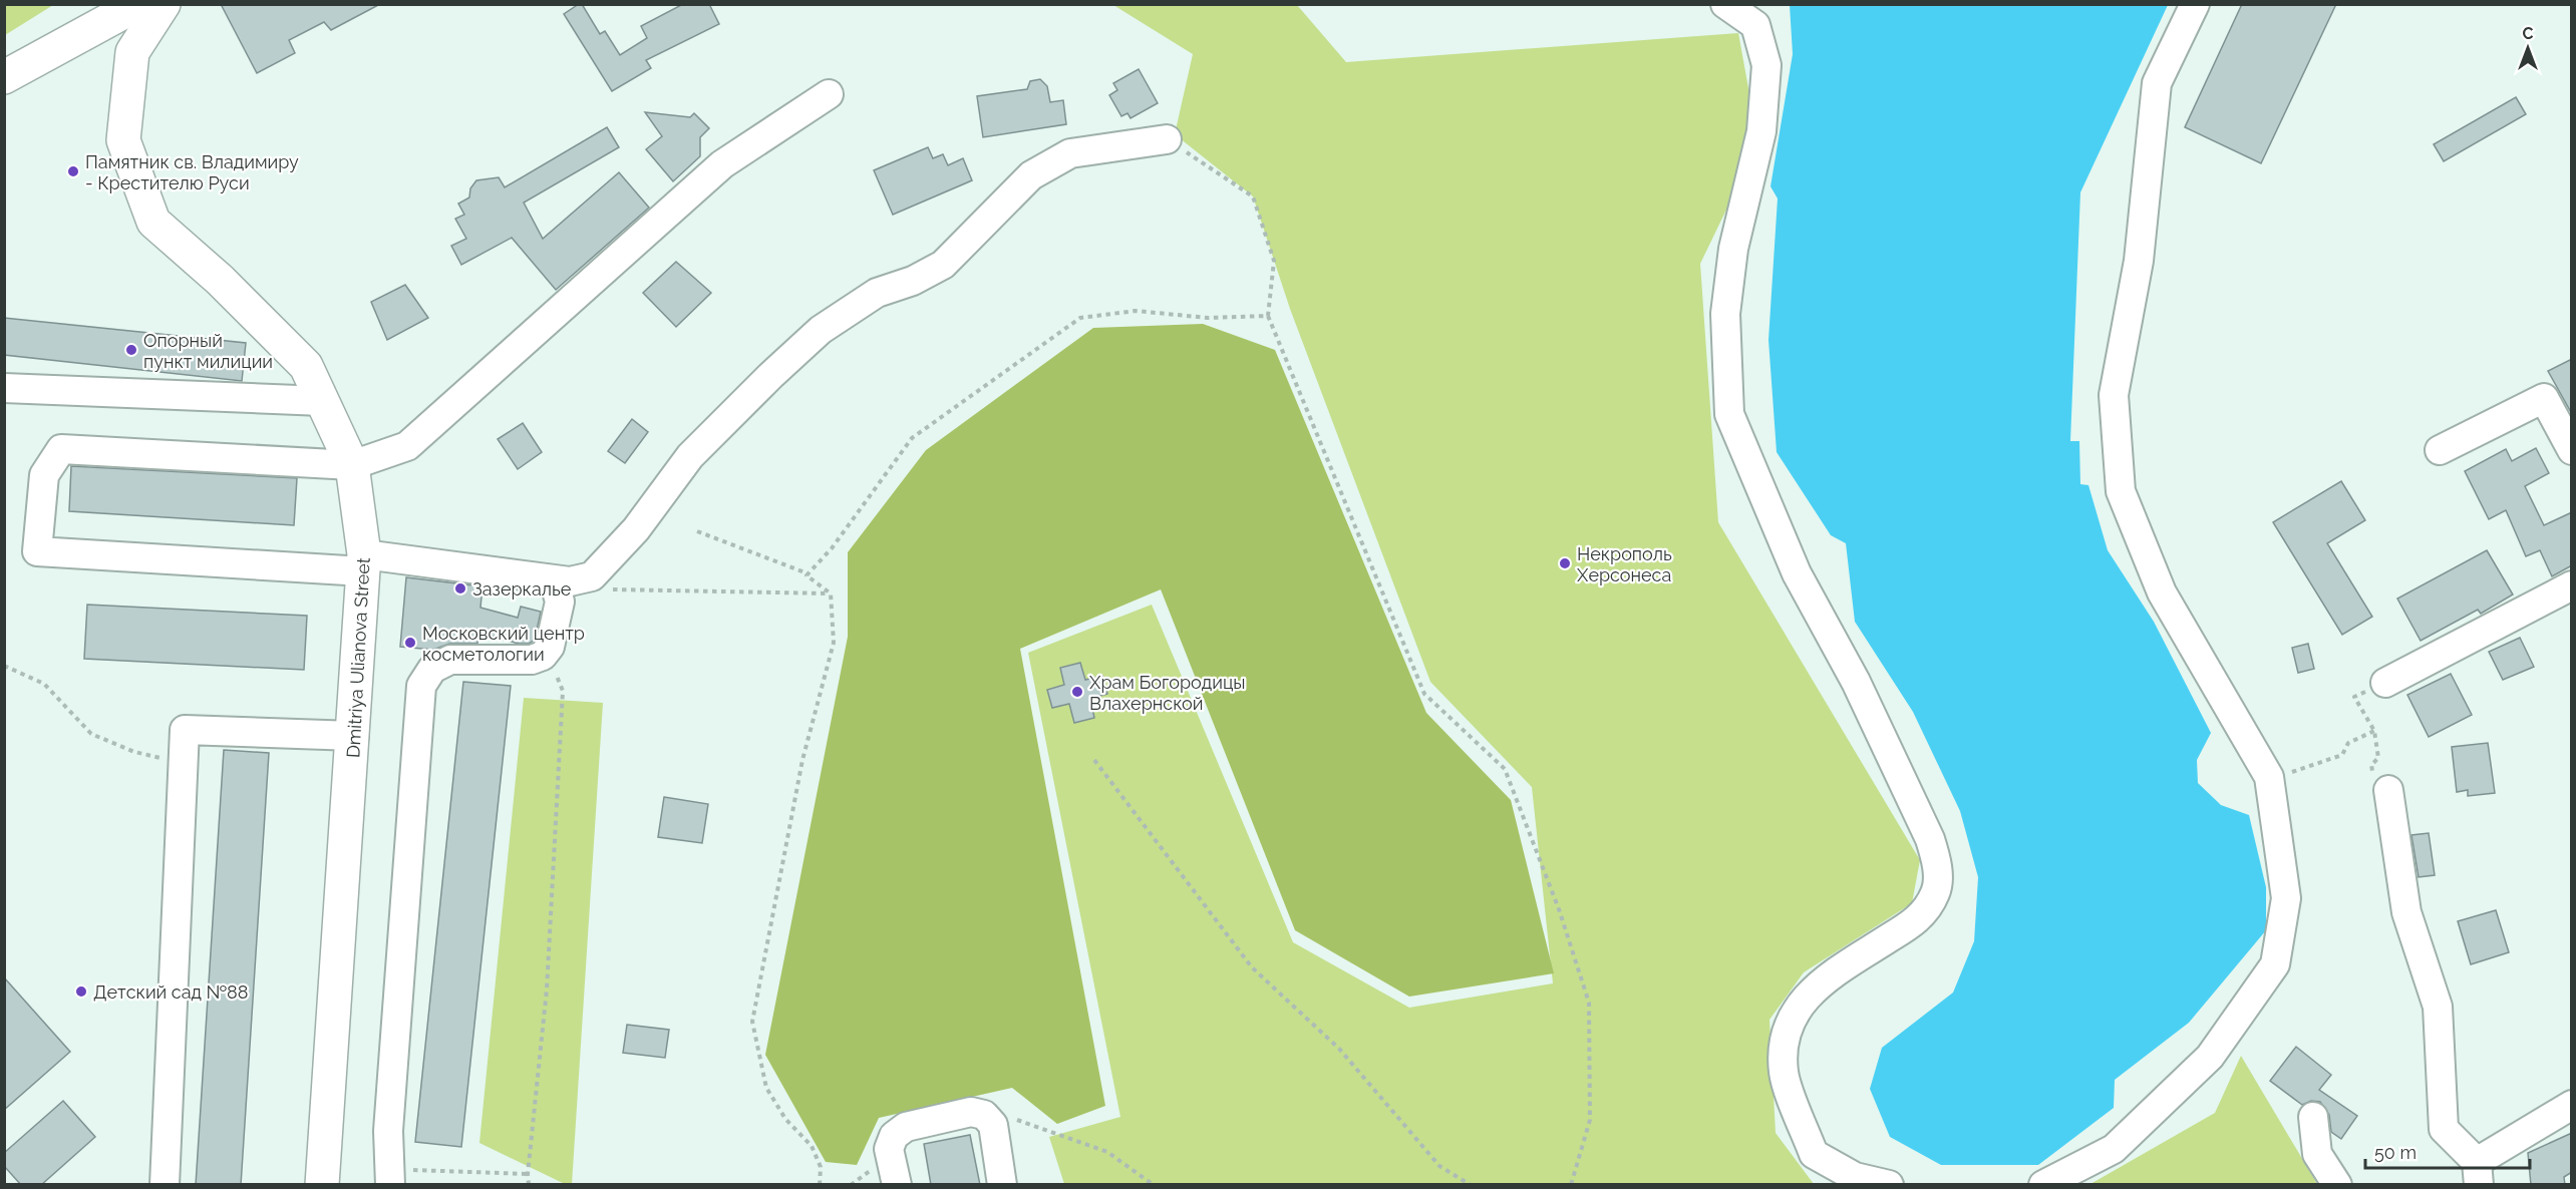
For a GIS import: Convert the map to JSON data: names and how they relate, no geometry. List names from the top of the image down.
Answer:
{
  "streets": {
    "main road": ["Dmitriya Ulianova Street"]
  },
  "places": [
    "Памятник св. Владимиру - Крестителю Руси",
    "Опорный пункт милиции",
    "Некрополь Херсонеса",
    "Зазеркалье",
    "Московский центр косметологии",
    "Храм Богородицы Влахернской",
    "Детский сад №88"
  ],
  "scale_bar": "50 m",
  "north": "top"
}
